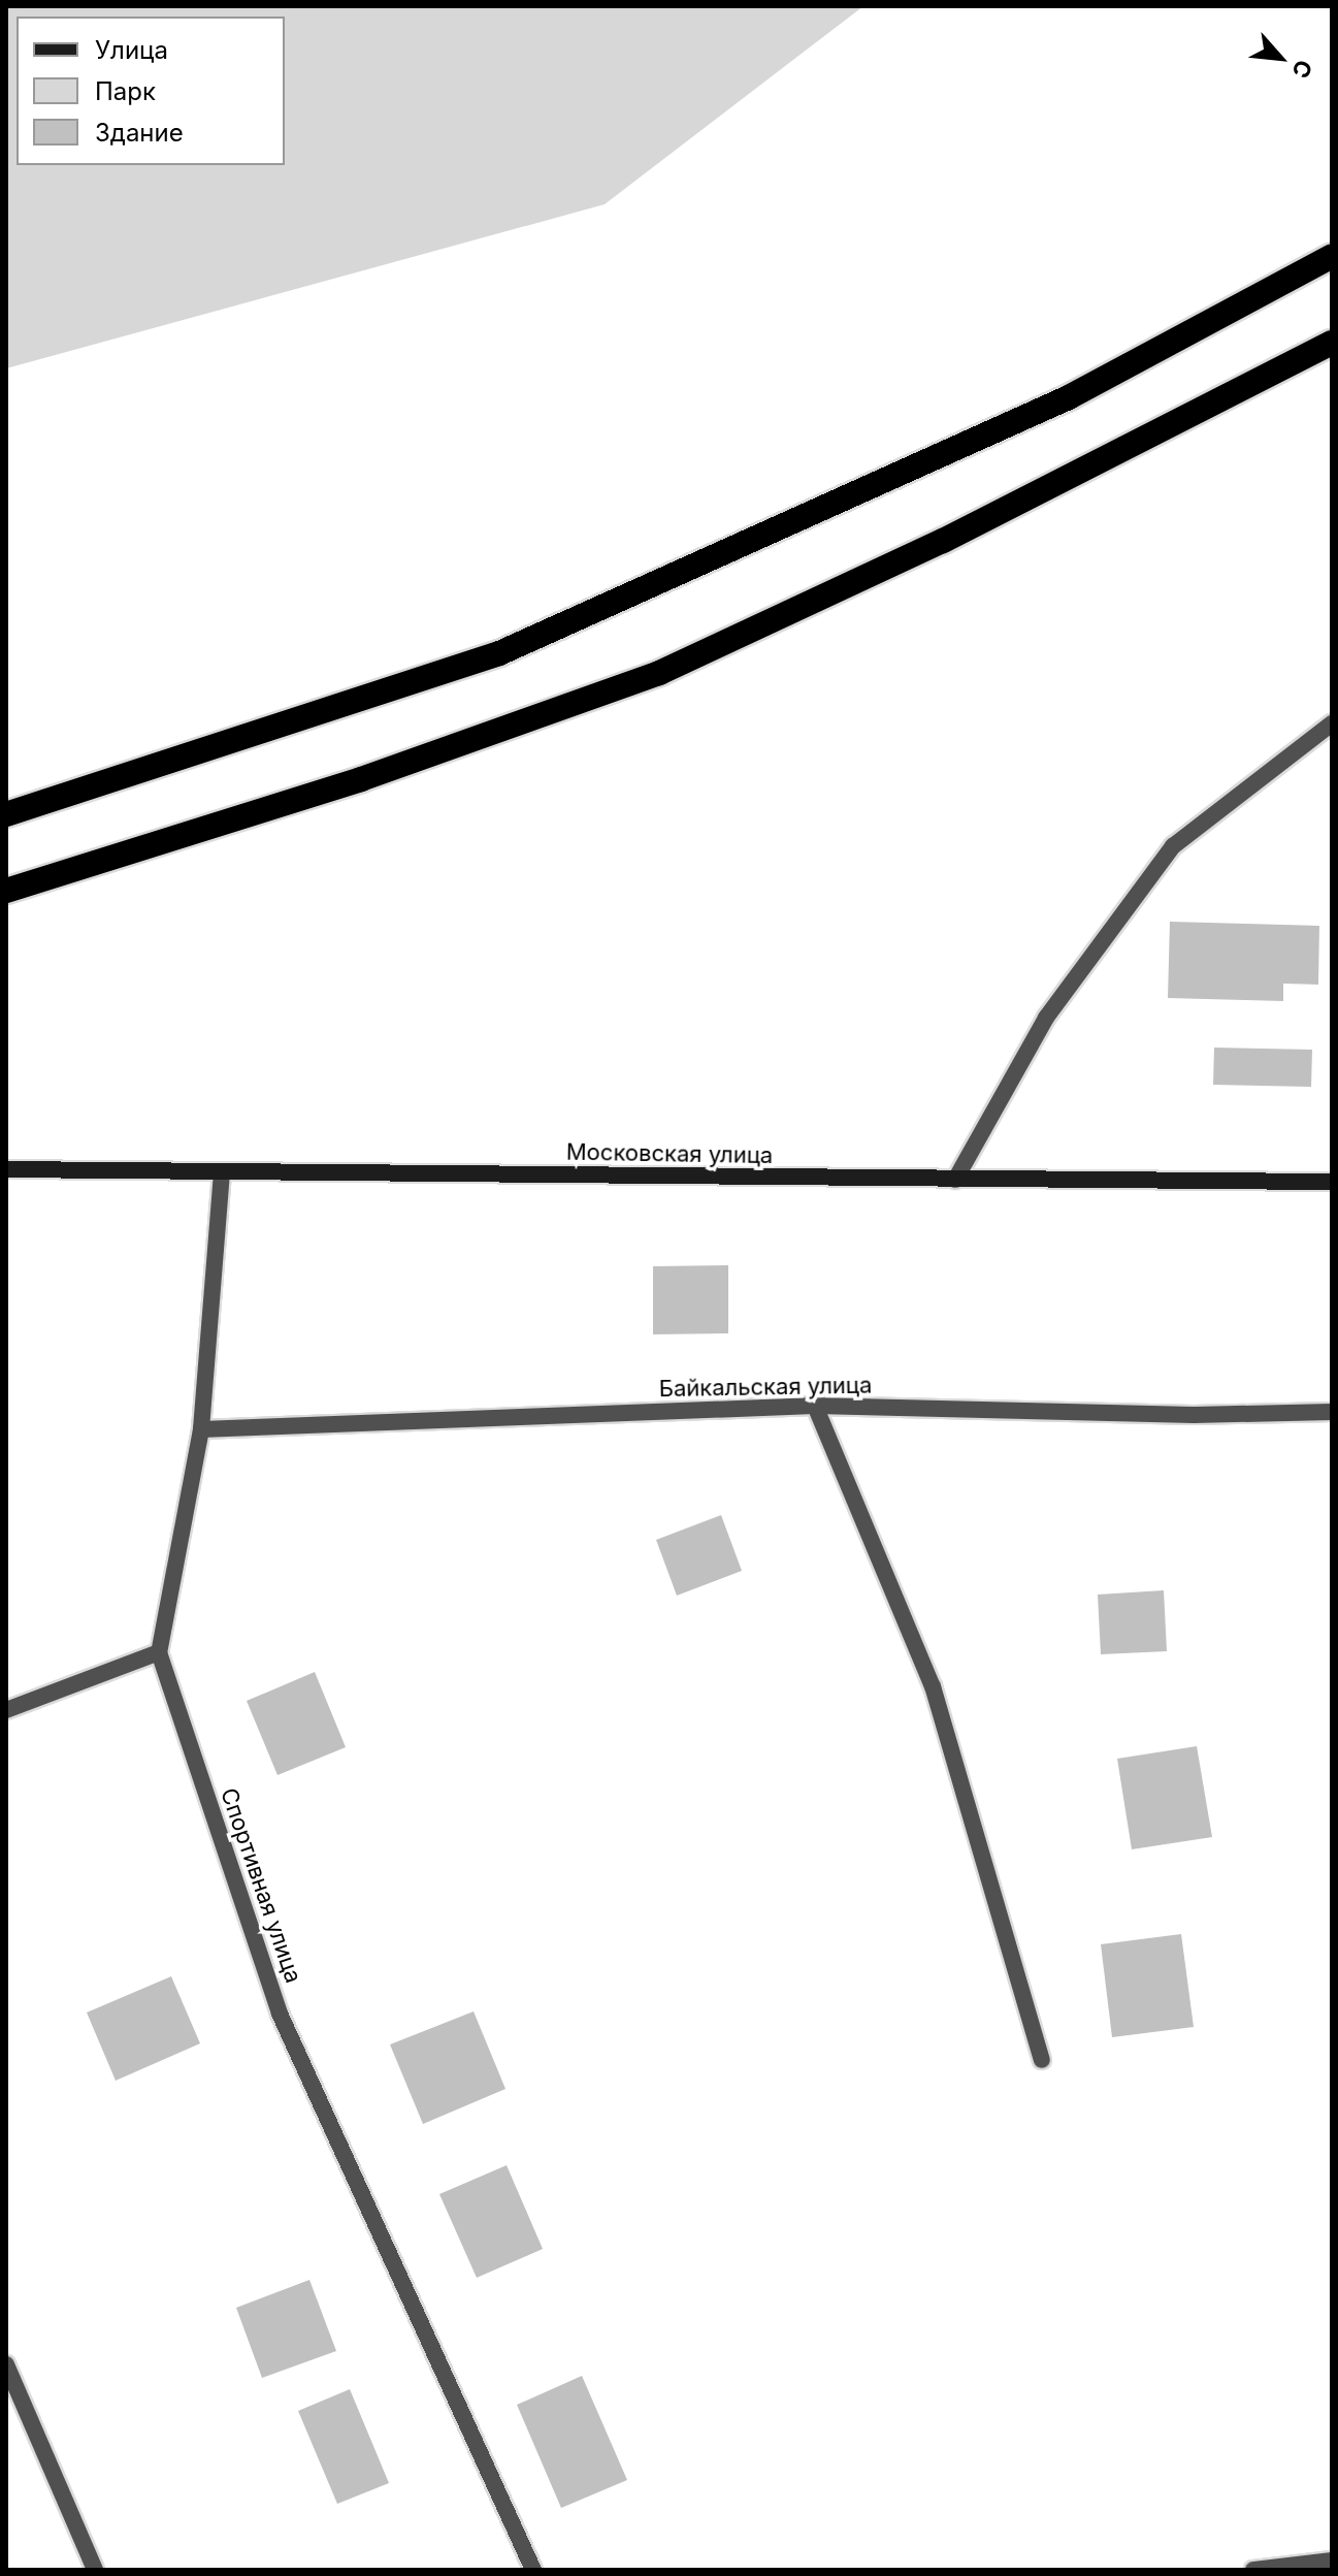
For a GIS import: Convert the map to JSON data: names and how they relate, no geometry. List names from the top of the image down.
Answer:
{
  "streets": {
    "street": ["Московская улица", "Байкальская улица", "Спортивная улица"]
  },
  "crossings": [
    ["Московская улица", "Спортивная улица"],
    ["Байкальская улица", "Спортивная улица"]
  ],
  "legend": ["Улица", "Парк", "Здание"],
  "north": "bottom right"
}
